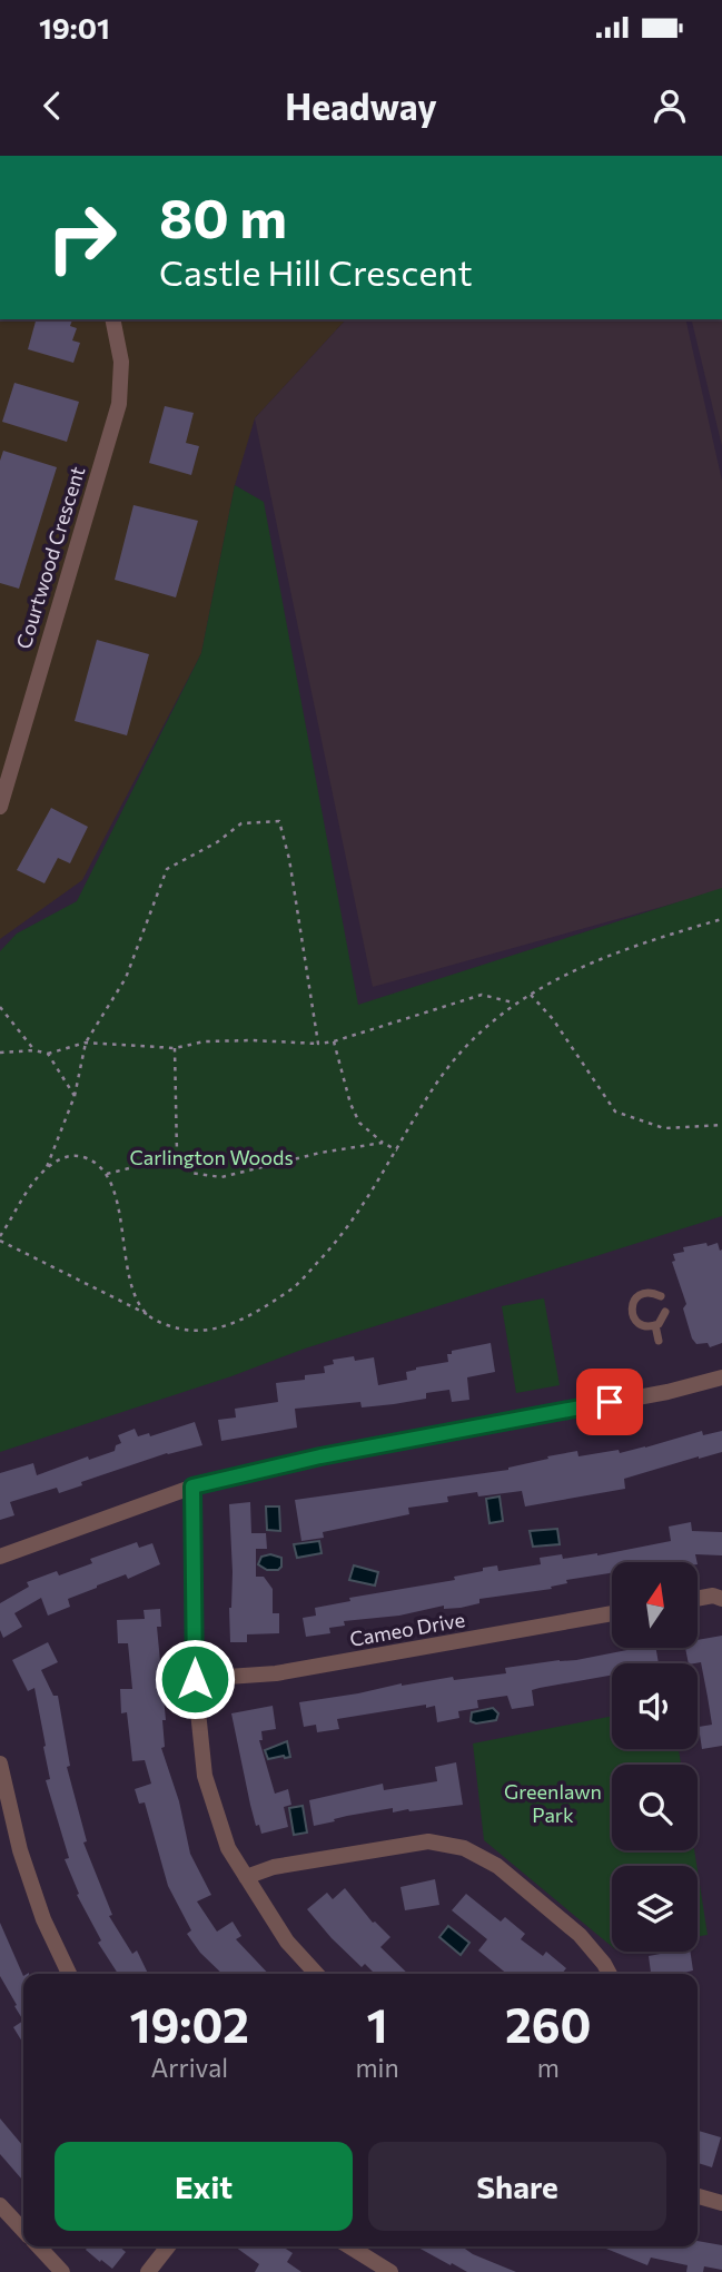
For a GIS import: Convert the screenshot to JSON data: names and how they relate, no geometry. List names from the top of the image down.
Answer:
{
  "streets": {
    "street": ["Courtwood Crescent", "Cameo Drive"]
  },
  "parks": ["Carlington Woods", "Greenlawn Park"],
  "north": "top",
  "page": {
    "status": "19:01",
    "header": "Headway",
    "turn": ["80 m", "Castle Hill Crescent"],
    "eta": [
      "19:02",
      "Arrival",
      "1",
      "min",
      "260",
      "m"
    ],
    "buttons": ["Exit", "Share"]
  }
}
